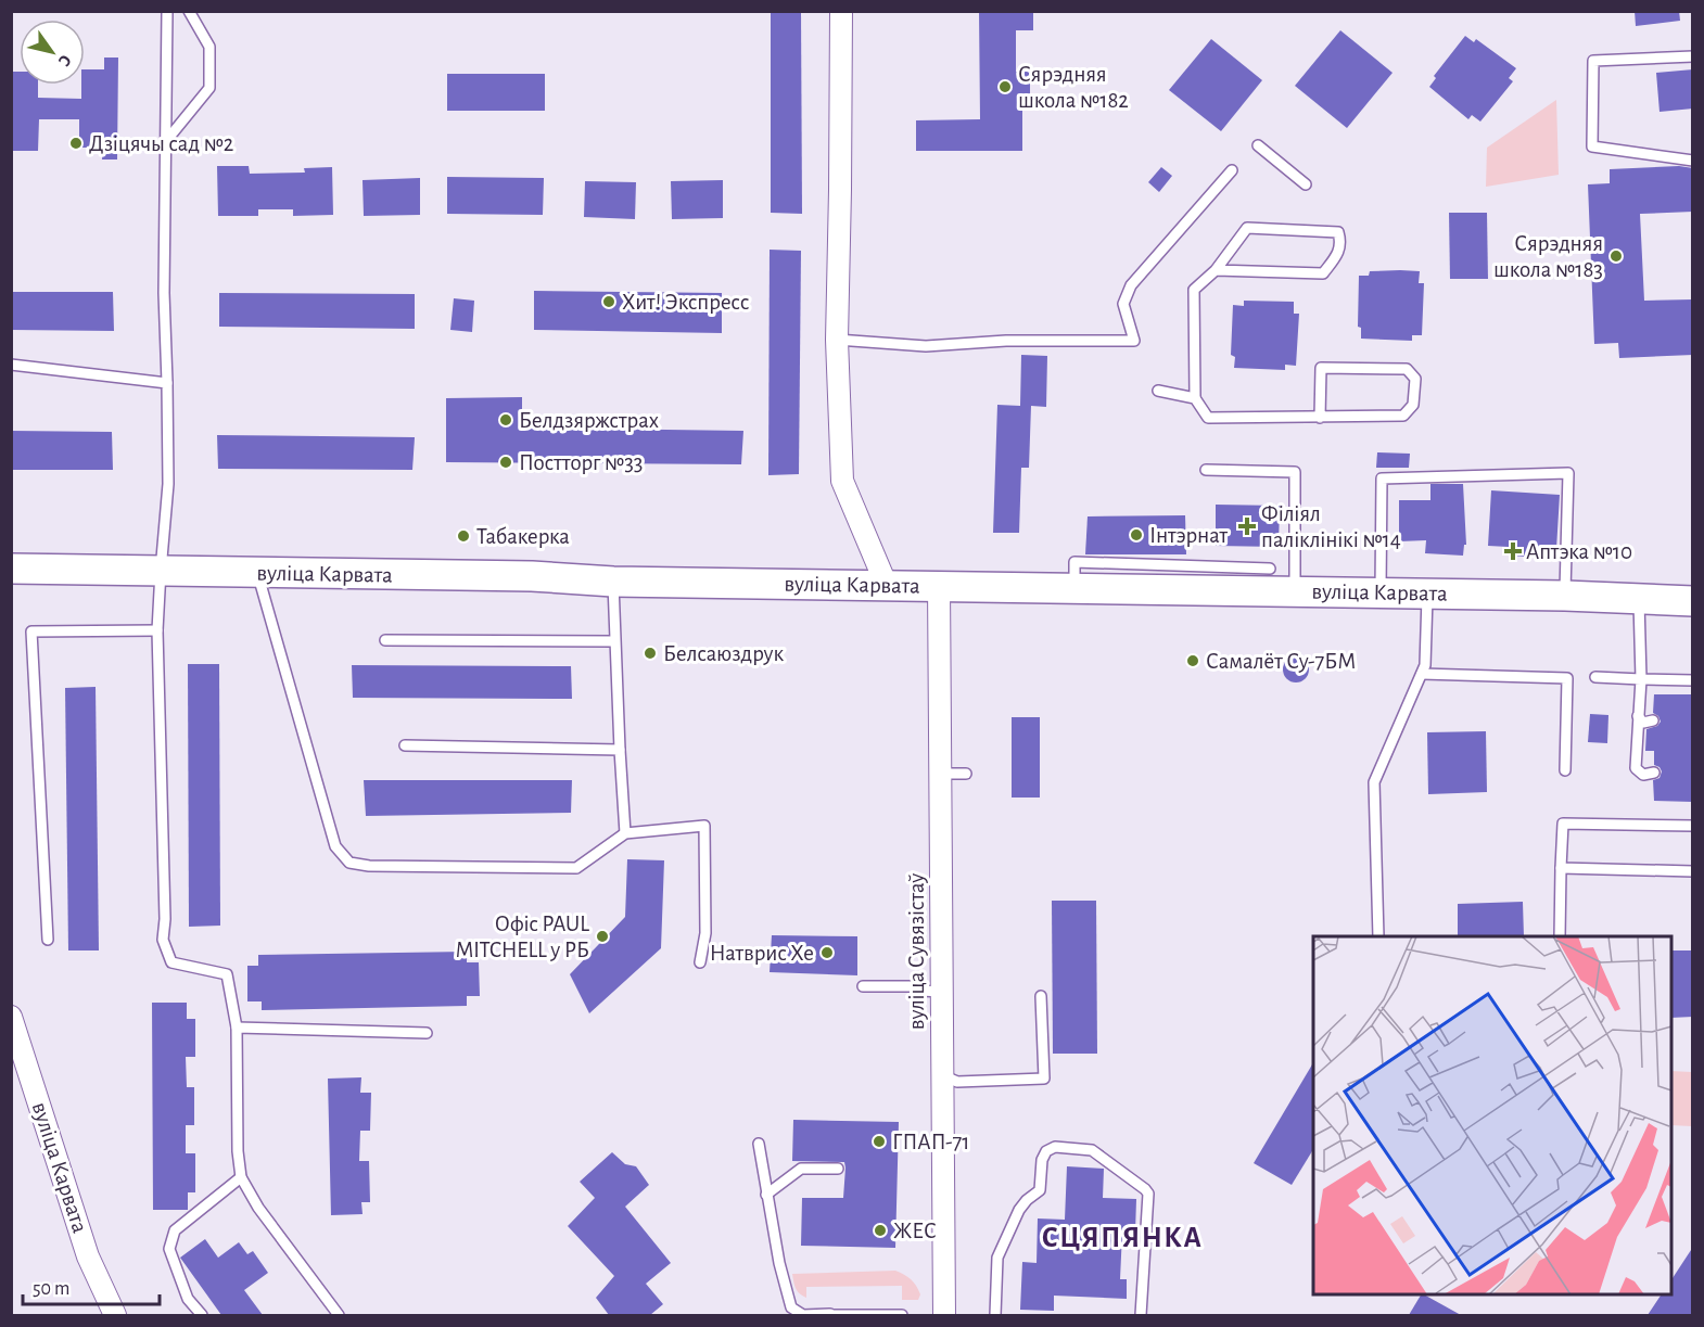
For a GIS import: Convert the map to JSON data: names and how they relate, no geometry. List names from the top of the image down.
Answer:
{
  "streets": {
    "street": ["вуліца Карвата", "вуліца Сувязістаў"]
  },
  "crossings": [
    ["вуліца Карвата", "вуліца Сувязістаў"]
  ],
  "districts": ["СЦЯПЯНКА"],
  "places": {
    "other": [
      "Сярэдняя школа №182",
      "Дзіцячы сад №2",
      "Сярэдняя школа №183",
      "Хит! Экспресс",
      "Белдзяржстрах",
      "Постторг №33",
      "Інтэрнат",
      "Табакерка",
      "Белсаюздрук",
      "Самалёт Су-7БМ",
      "Офіс PAUL MITCHELL у РБ",
      "Натврис Хе",
      "ГПАП-71",
      "ЖЕС"
    ],
    "health": ["Філіял паліклінікі №14", "Аптэка №10"]
  },
  "scale_bar": "50 m",
  "north": "bottom right"
}
